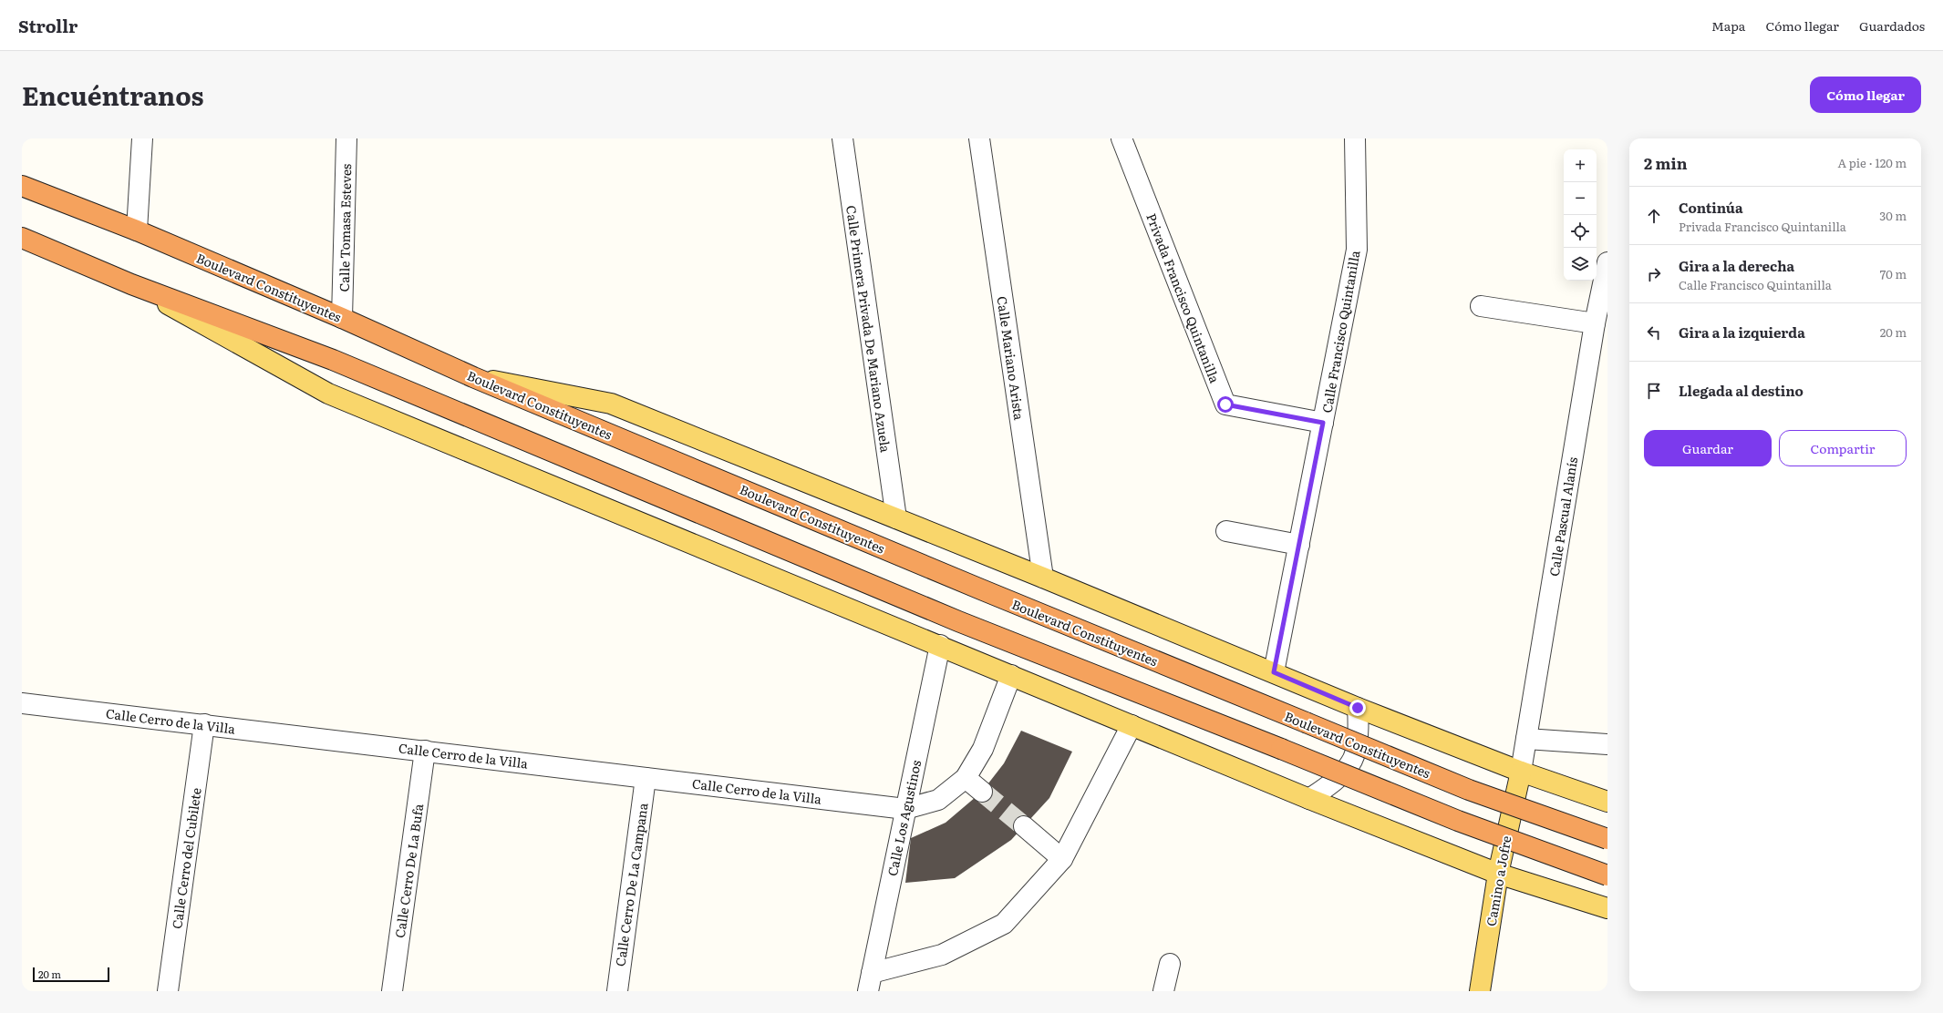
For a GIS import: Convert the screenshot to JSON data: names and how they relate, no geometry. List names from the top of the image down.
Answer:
{
  "streets": {
    "highway": ["Boulevard Constituyentes"],
    "main road": ["Camino a Jofre"],
    "street": [
      "Calle Tomasa Esteves",
      "Privada Francisco Quintanilla",
      "Calle Primera Privada De Mariano Azuela",
      "Calle Francisco Quintanilla",
      "Calle Mariano Arista",
      "Calle Pascual Alanís",
      "Calle Cerro de la Villa",
      "Calle Los Agustinos",
      "Calle Cerro del Cubilete",
      "Calle Cerro De La Bufa",
      "Calle Cerro De La Campana"
    ]
  },
  "crossings": [
    ["Calle Tomasa Esteves", "Boulevard Constituyentes"],
    ["Privada Francisco Quintanilla", "Calle Francisco Quintanilla"],
    ["Calle Pascual Alanís", "Camino a Jofre"],
    ["Calle Cerro de la Villa", "Calle Los Agustinos"],
    ["Calle Cerro de la Villa", "Calle Cerro del Cubilete"],
    ["Calle Cerro de la Villa", "Calle Cerro De La Bufa"],
    ["Calle Cerro de la Villa", "Calle Cerro De La Campana"]
  ],
  "scale_bar": "20 m",
  "page": {
    "header": "Strollr",
    "nav": ["Mapa", "Cómo llegar", "Guardados"],
    "title": "Encuéntranos",
    "buttons": [
      "Cómo llegar",
      ["Guardar", "Compartir"]
    ],
    "heading": ["2 min", "A pie · 120 m"],
    "map_buttons": ["+", "−"],
    "list": [
      ["Continúa", "Privada Francisco Quintanilla", "30 m"],
      ["Gira a la derecha", "Calle Francisco Quintanilla", "70 m"],
      ["Gira a la izquierda", "20 m"],
      "Llegada al destino"
    ],
    "scale": "20 m"
  }
}
